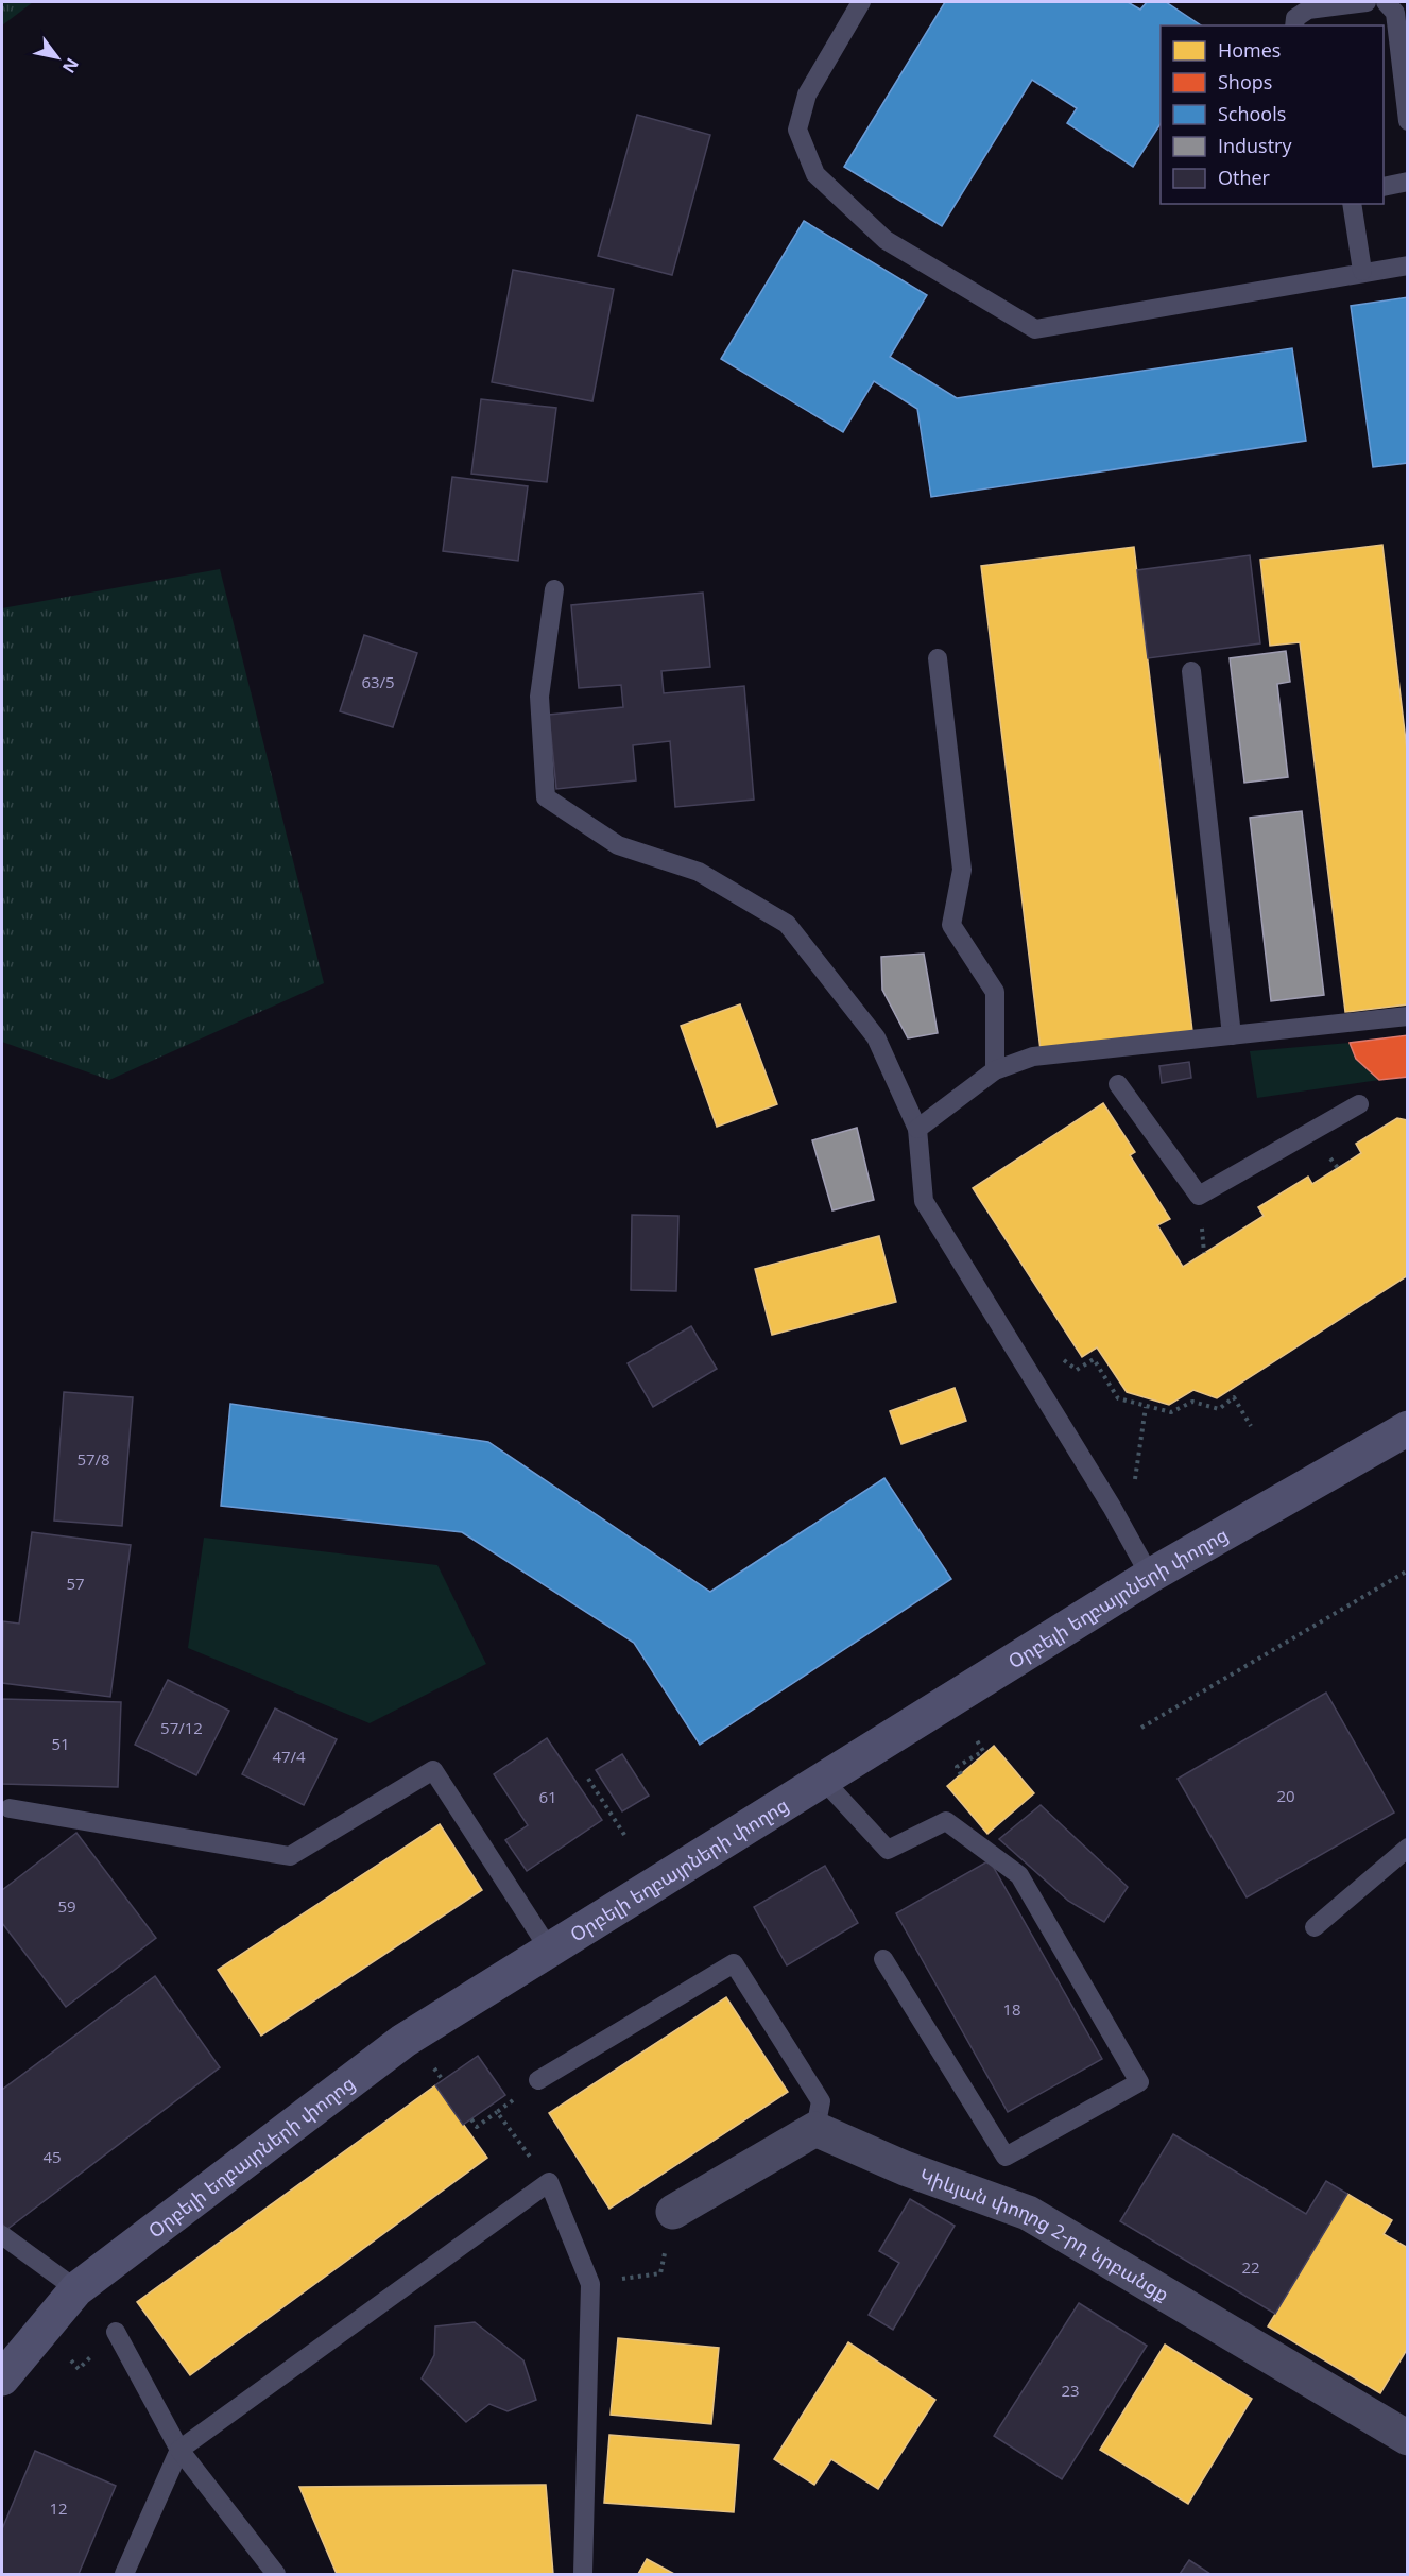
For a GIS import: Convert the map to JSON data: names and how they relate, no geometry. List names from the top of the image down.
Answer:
{
  "streets": {
    "street": ["Օրբելի եղբայրների փողոց", "Կիևյան փողոց 2-րդ նրբանցք"]
  },
  "house_numbers": [
    "63/5",
    "57/8",
    "57",
    "57/12",
    "51",
    "47/4",
    "20",
    "61",
    "59",
    "18",
    "45",
    "22",
    "23",
    "12"
  ],
  "legend": [
    "Homes",
    "Shops",
    "Schools",
    "Industry",
    "Other"
  ],
  "north": "bottom right"
}
